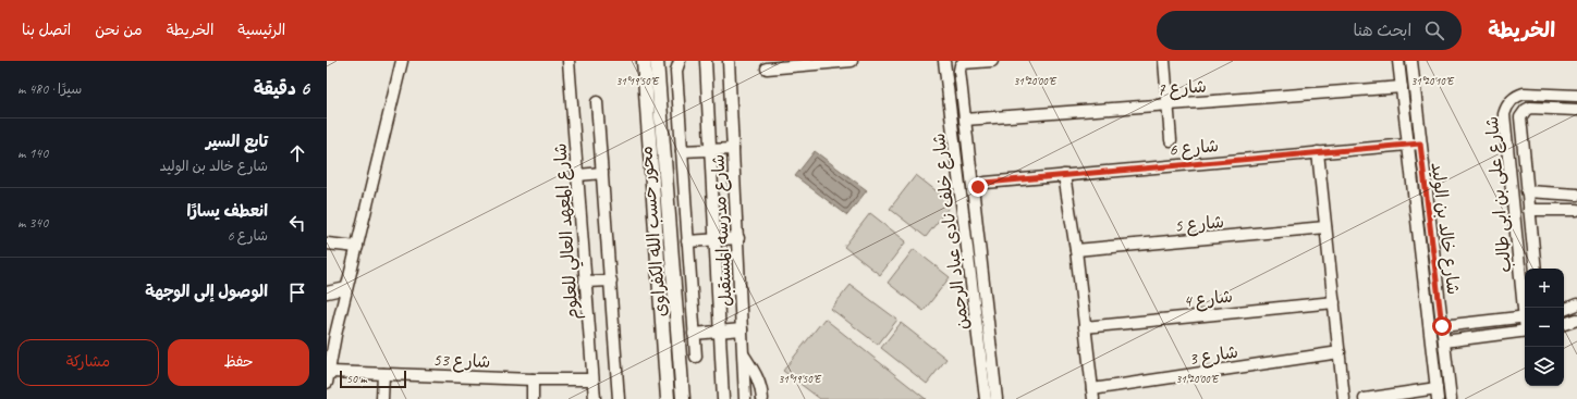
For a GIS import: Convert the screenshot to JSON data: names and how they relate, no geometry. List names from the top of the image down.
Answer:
{
  "streets": {
    "main road": ["محور حسب الله الكفراوى"],
    "street": [
      "شارع 7",
      "شارع 6",
      "شارع على بن ابى طالب",
      "شارع 5",
      "شارع خالد بن الوليد",
      "شارع مدرسه المستقبل",
      "شارع المعهد العالي للعلوم",
      "شارع خلف نادى عباد الرحمن",
      "شارع 4",
      "شارع 3",
      "شارع 53"
    ]
  },
  "crossings": [
    ["شارع 7", "شارع خالد بن الوليد"],
    ["شارع 7", "شارع خلف نادى عباد الرحمن"],
    ["شارع 6", "شارع خالد بن الوليد"],
    ["شارع 6", "شارع خلف نادى عباد الرحمن"],
    ["شارع المعهد العالي للعلوم", "شارع 53"]
  ],
  "scale_bar": "50 m",
  "page": {
    "header": "الخريطة",
    "search": "ابحث هنا",
    "nav": [
      "الرئيسية",
      "الخريطة",
      "من نحن",
      "اتصل بنا"
    ],
    "heading": ["6 دقيقة", "سيرًا · 480 m"],
    "list": [
      ["تابع السير", "شارع خالد بن الوليد", "140 m"],
      ["انعطف يسارًا", "شارع 6", "340 m"],
      "الوصول إلى الوجهة"
    ],
    "map_buttons": ["+", "−"],
    "buttons": ["حفظ", "مشاركة"],
    "scale": "50 m"
  },
  "coordinates": ["31°19'50\"E", "31°20'00\"E", "31°20'10\"E"]
}
